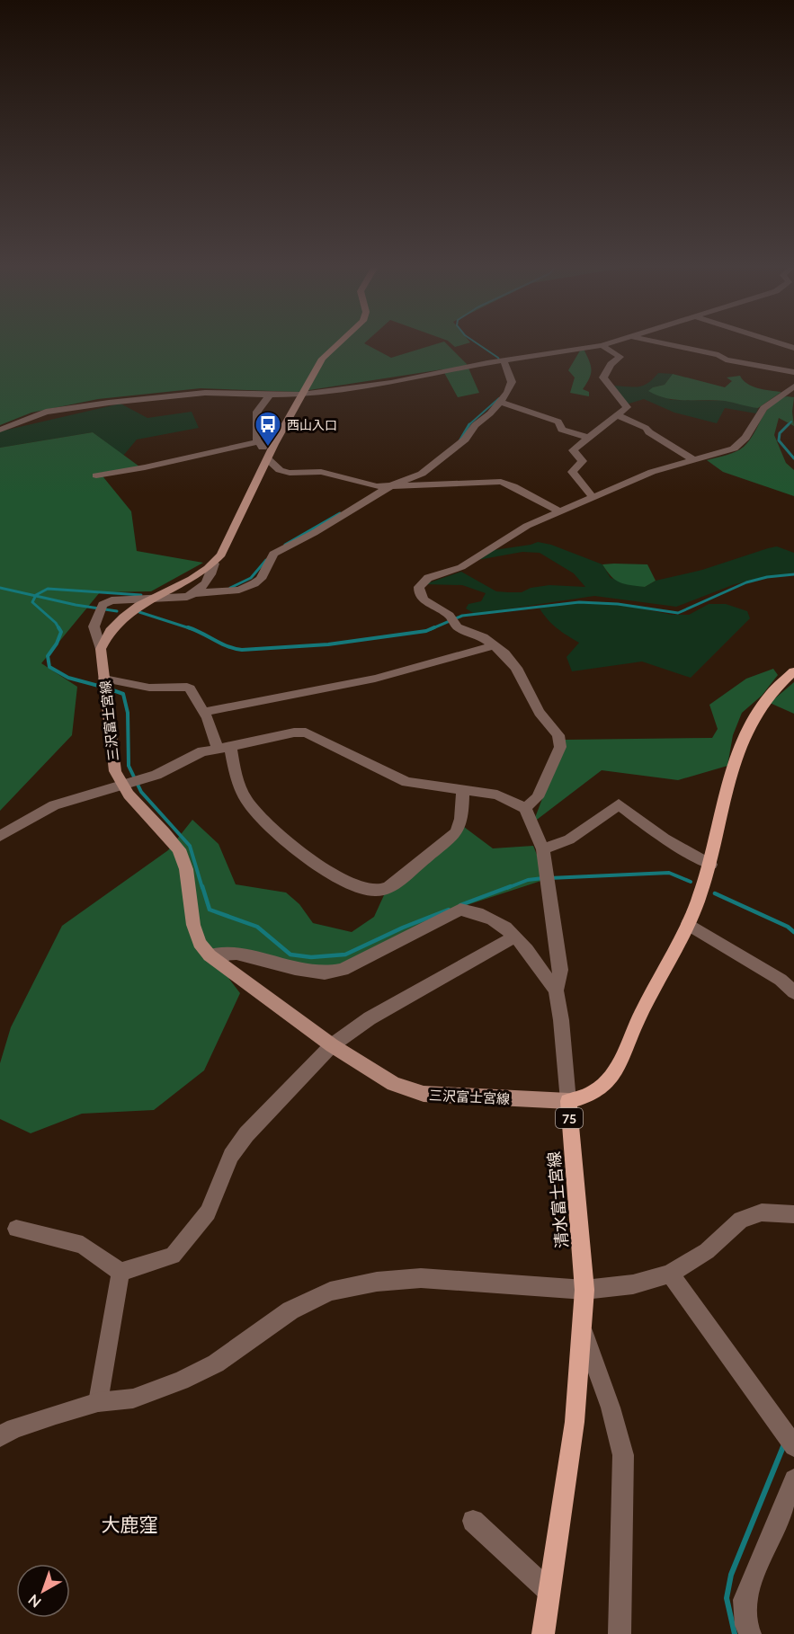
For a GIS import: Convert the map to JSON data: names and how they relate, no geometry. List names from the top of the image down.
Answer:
{
  "streets": {
    "main road": ["三沢富士宮線", "75", "清水富士宮線"]
  },
  "crossings": [
    ["三沢富士宮線", "75"],
    ["三沢富士宮線", "清水富士宮線"],
    ["75", "清水富士宮線"]
  ],
  "districts": ["大鹿窪"],
  "places": {
    "bus stop": ["西山入口"]
  },
  "north": "bottom left"
}
